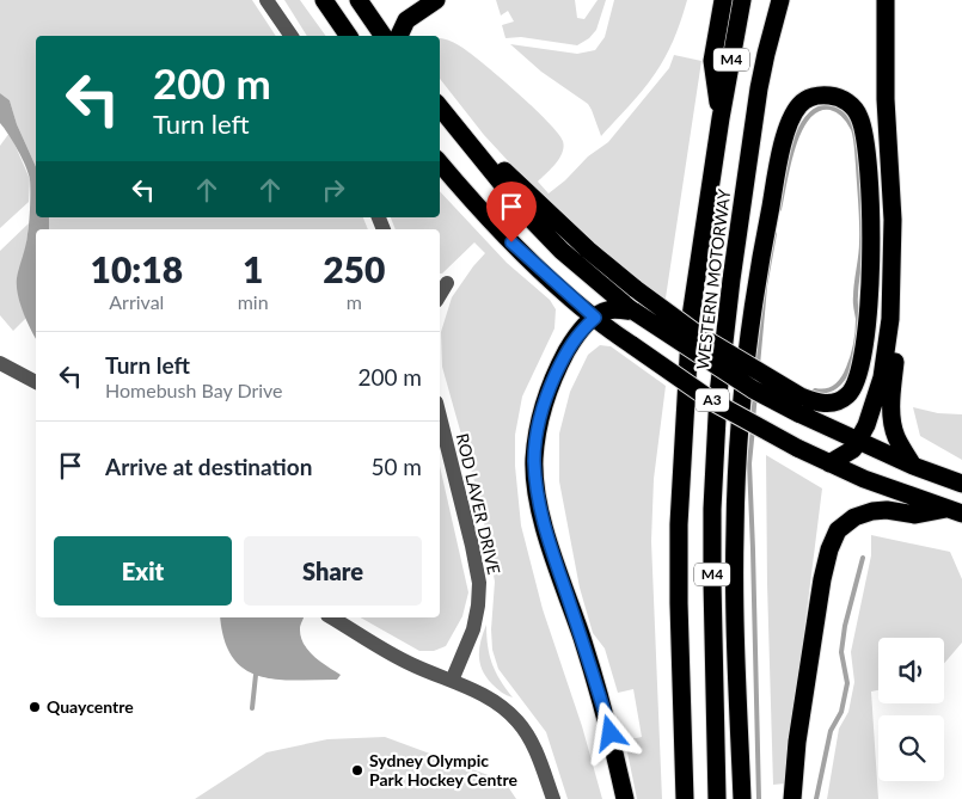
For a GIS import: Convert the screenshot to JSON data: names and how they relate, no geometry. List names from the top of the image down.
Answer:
{
  "streets": {
    "highway": ["M4", "WESTERN MOTORWAY", "A3"],
    "street": ["ROD LAVER DRIVE"]
  },
  "places": ["Quaycentre", "Sydney Olympic Park Hockey Centre"],
  "page": {
    "turn": ["200 m", "Turn left"],
    "eta": [
      "10:18",
      "Arrival",
      "1",
      "min",
      "250",
      "m"
    ],
    "list": [
      {
        "name": "Turn left",
        "note": "Homebush Bay Drive",
        "value": "200 m"
      },
      {
        "name": "Arrive at destination",
        "value": "50 m"
      }
    ],
    "buttons": ["Exit", "Share"]
  }
}
